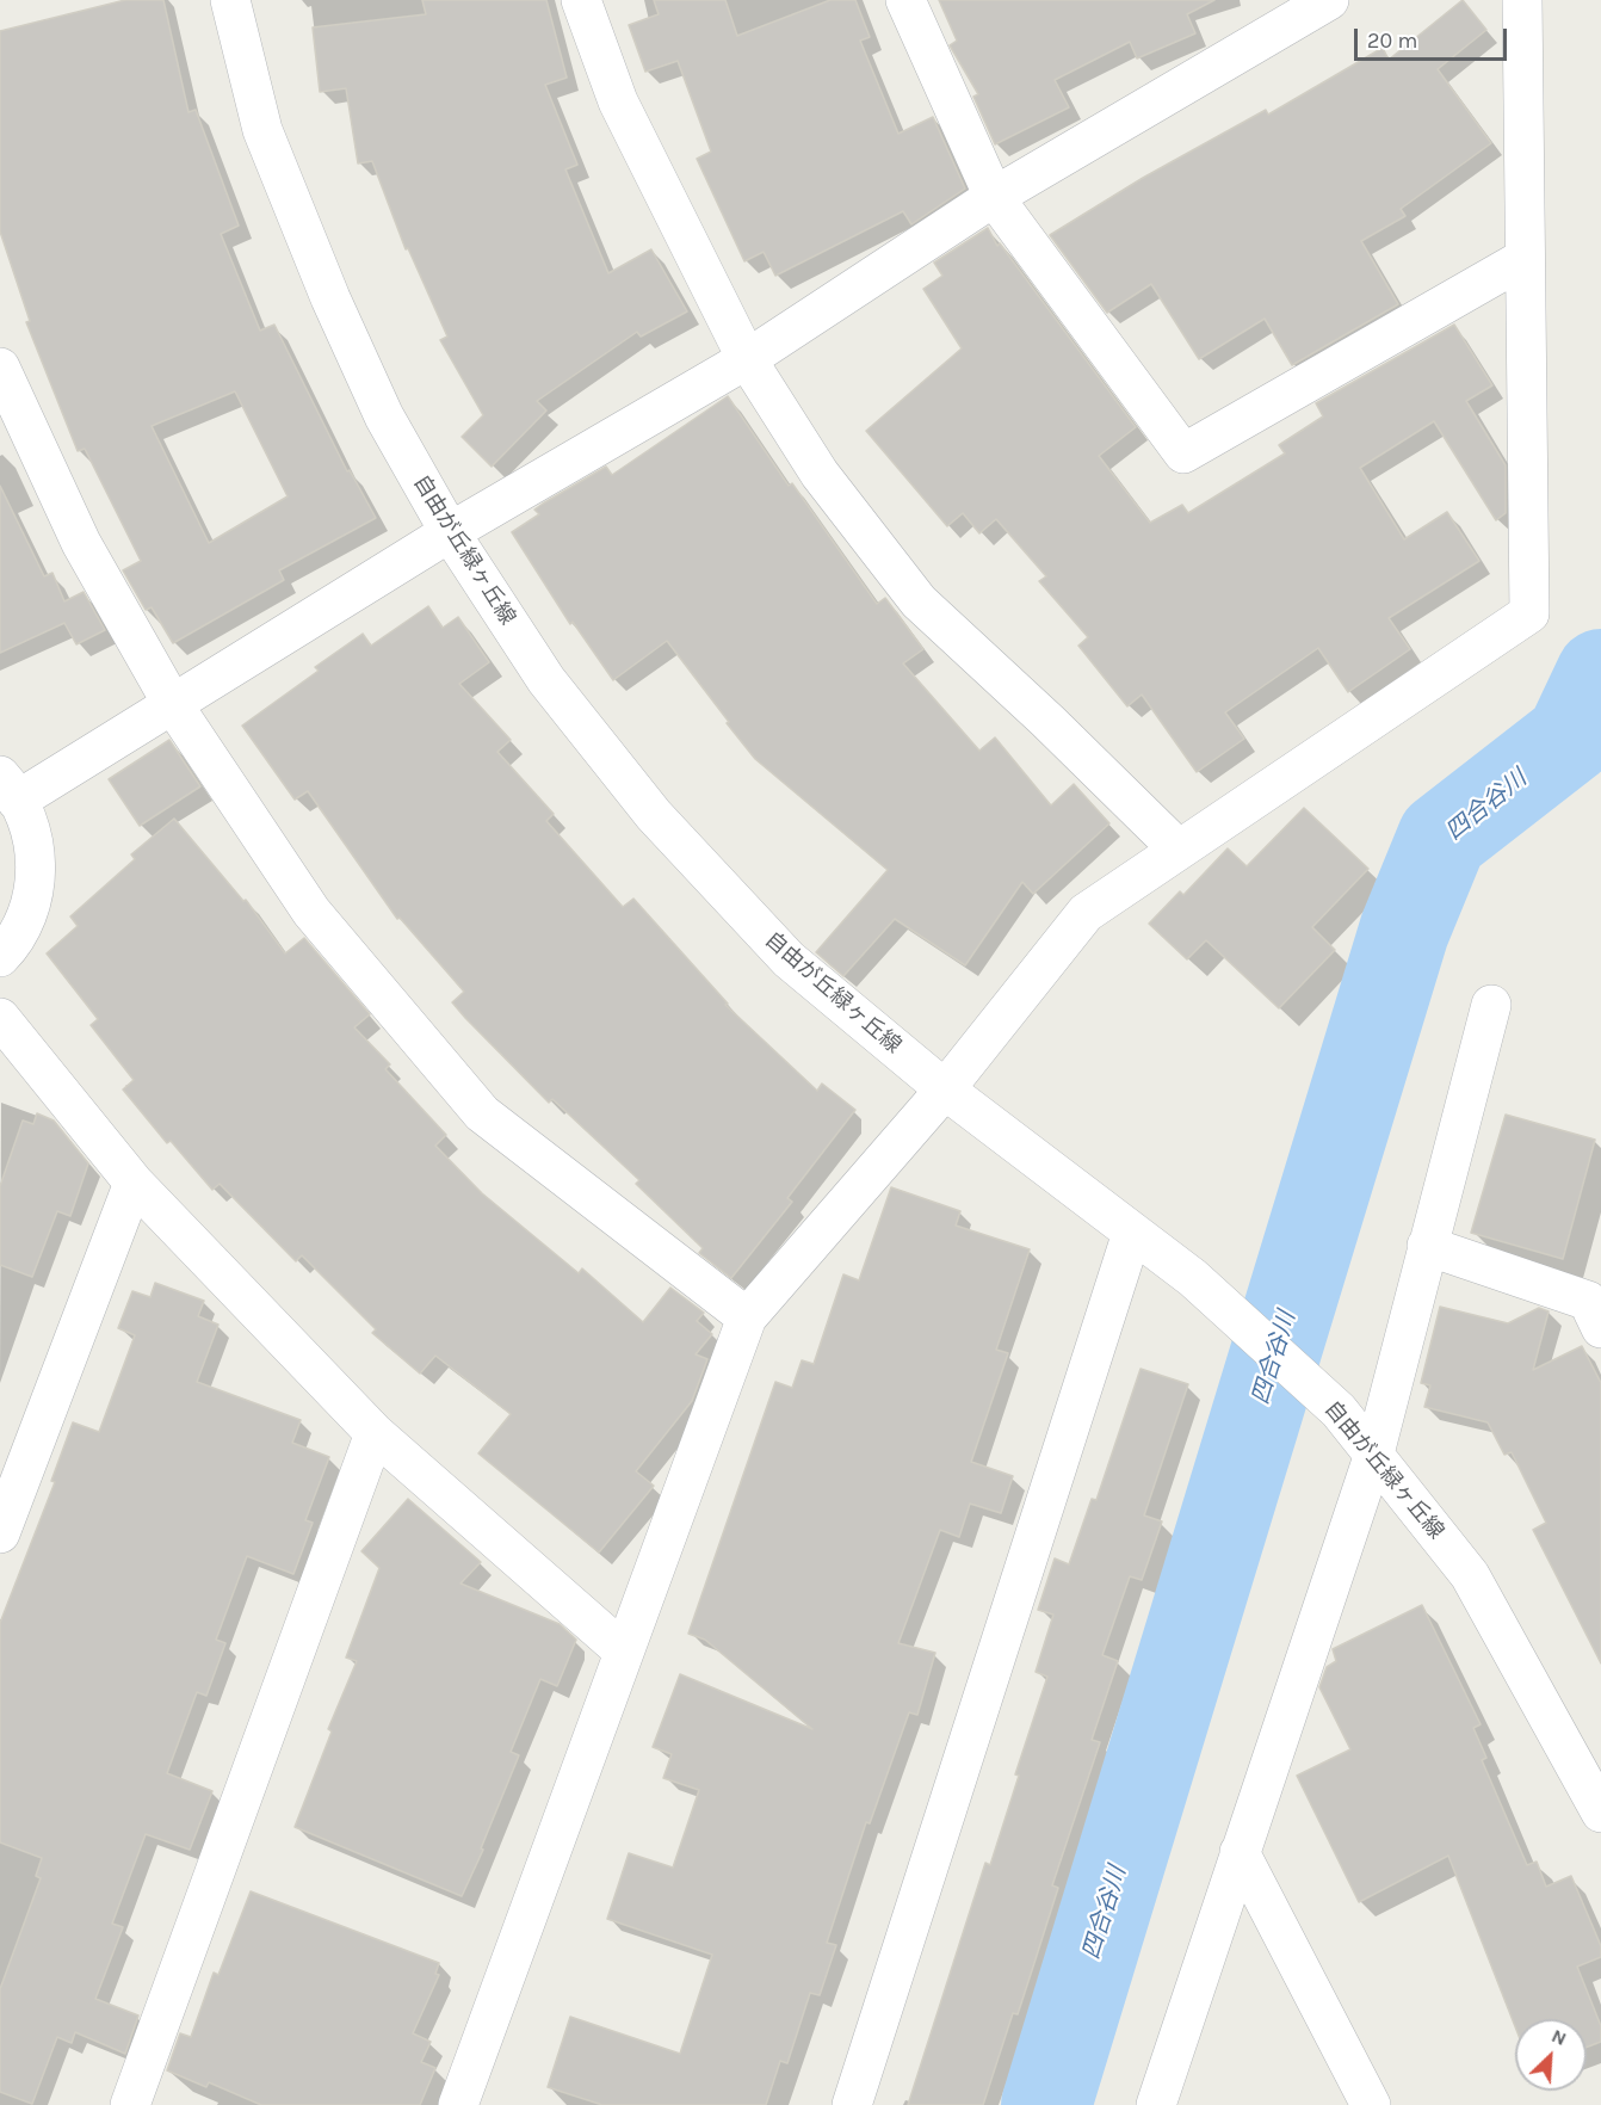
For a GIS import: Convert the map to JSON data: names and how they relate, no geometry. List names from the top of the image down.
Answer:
{
  "streets": {
    "street": ["自由が丘緑ヶ丘線"]
  },
  "water": ["四合谷川"],
  "scale_bar": "20 m",
  "north": "top right"
}
